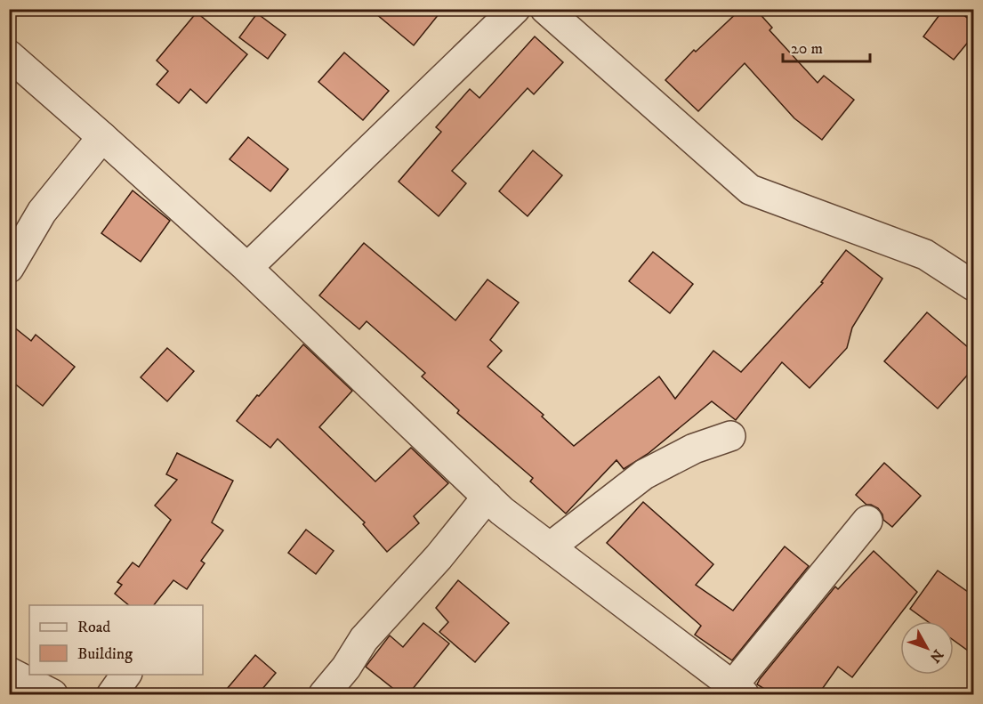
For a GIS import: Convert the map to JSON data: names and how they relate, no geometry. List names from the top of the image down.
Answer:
{
  "legend": ["Road", "Building"],
  "scale_bar": "20 m",
  "north": "bottom right"
}
